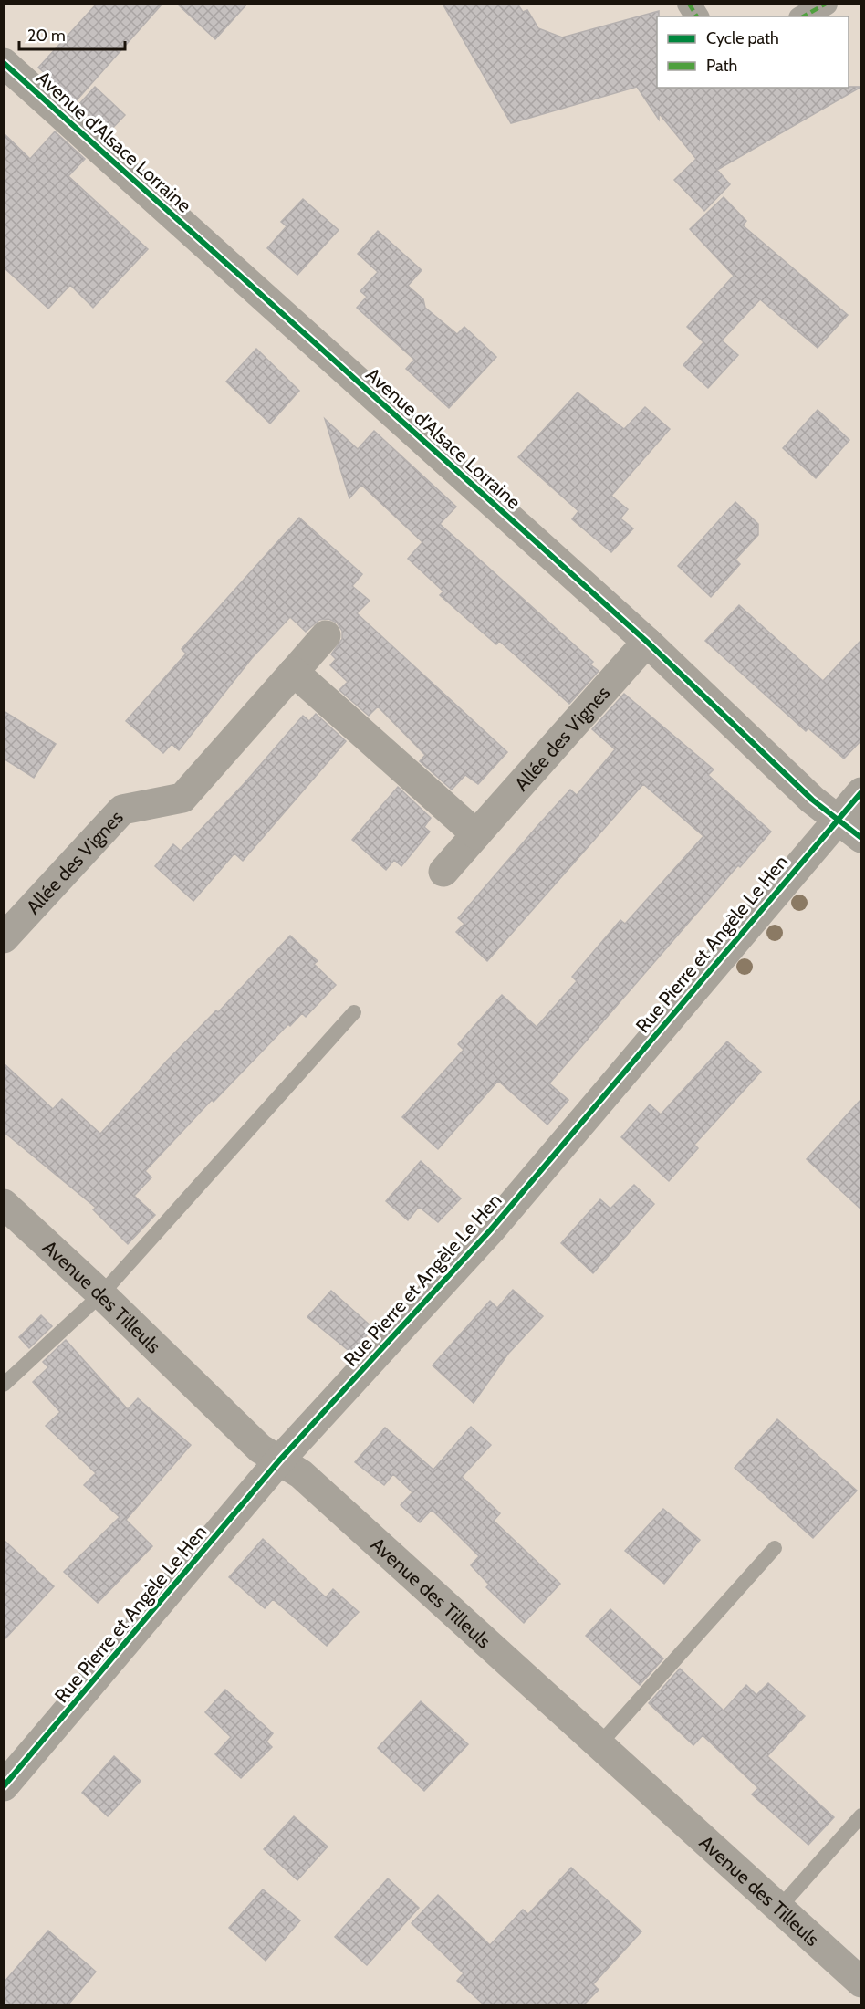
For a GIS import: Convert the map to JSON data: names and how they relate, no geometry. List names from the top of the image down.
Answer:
{
  "streets": {
    "street": [
      "Avenue d'Alsace Lorraine",
      "Allée des Vignes",
      "Rue Pierre et Angèle Le Hen",
      "Avenue des Tilleuls"
    ]
  },
  "crossings": [
    ["Avenue d'Alsace Lorraine", "Allée des Vignes"],
    ["Avenue d'Alsace Lorraine", "Rue Pierre et Angèle Le Hen"],
    ["Rue Pierre et Angèle Le Hen", "Avenue des Tilleuls"]
  ],
  "legend": ["Cycle path", "Path"],
  "scale_bar": "20 m"
}
